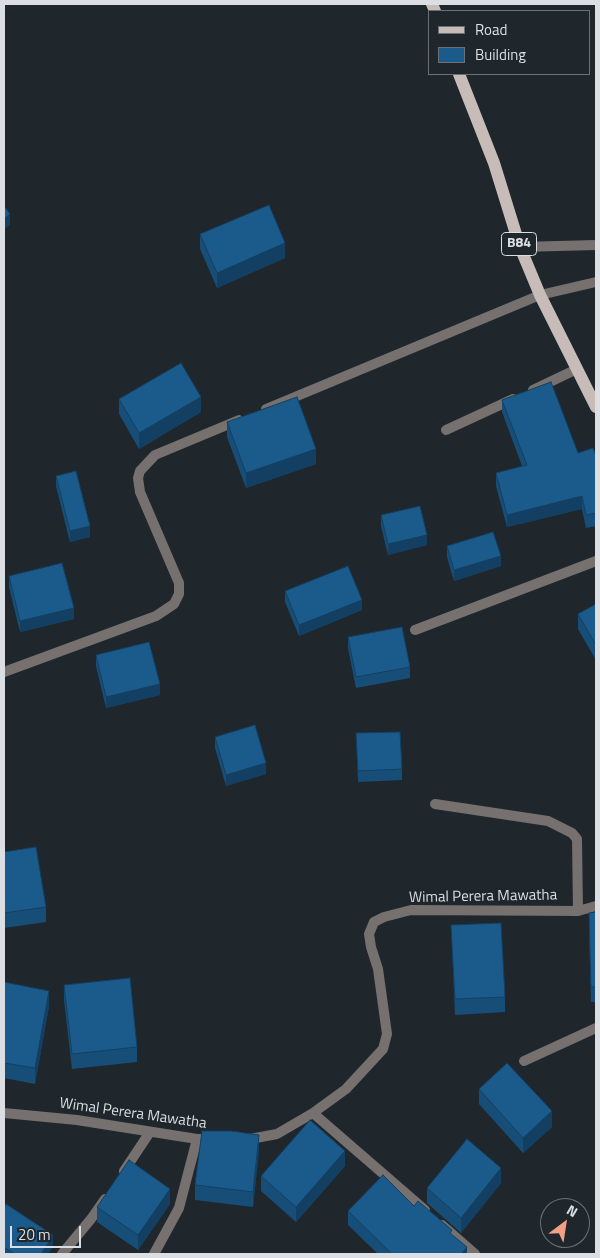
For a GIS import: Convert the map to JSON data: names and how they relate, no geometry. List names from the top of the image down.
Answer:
{
  "streets": {
    "main road": ["B84"],
    "street": ["Wimal Perera Mawatha"]
  },
  "legend": ["Road", "Building"],
  "scale_bar": "20 m",
  "north": "top right"
}
